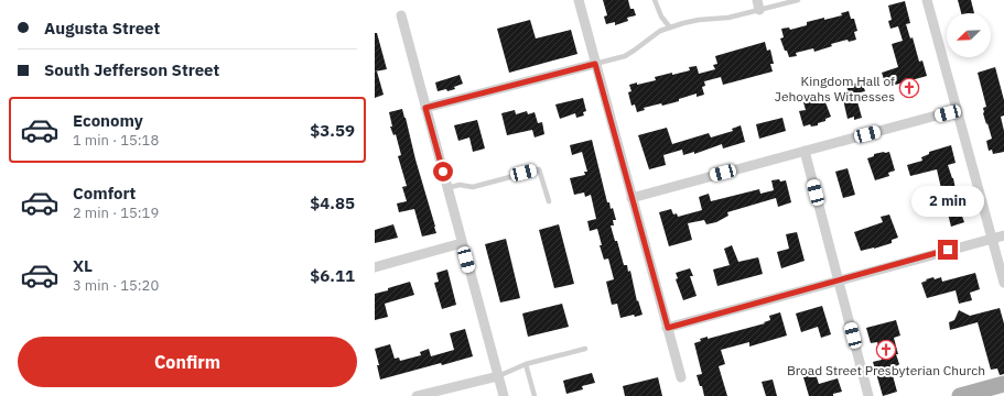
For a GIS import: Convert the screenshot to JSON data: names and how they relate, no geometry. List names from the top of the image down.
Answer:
{
  "places": {
    "church": ["Kingdom Hall of Jehovahs Witnesses", "Broad Street Presbyterian Church"]
  },
  "north": "bottom left",
  "page": {
    "banner": ["Augusta Street", "South Jefferson Street"],
    "list": [
      {
        "name": "Economy",
        "note": "1 min · 15:18",
        "value": "$3.59"
      },
      {
        "name": "Comfort",
        "note": "2 min · 15:19",
        "value": "$4.85"
      },
      {
        "name": "XL",
        "note": "3 min · 15:20",
        "value": "$6.11"
      }
    ],
    "bubble": "2 min",
    "buttons": "Confirm"
  }
}
